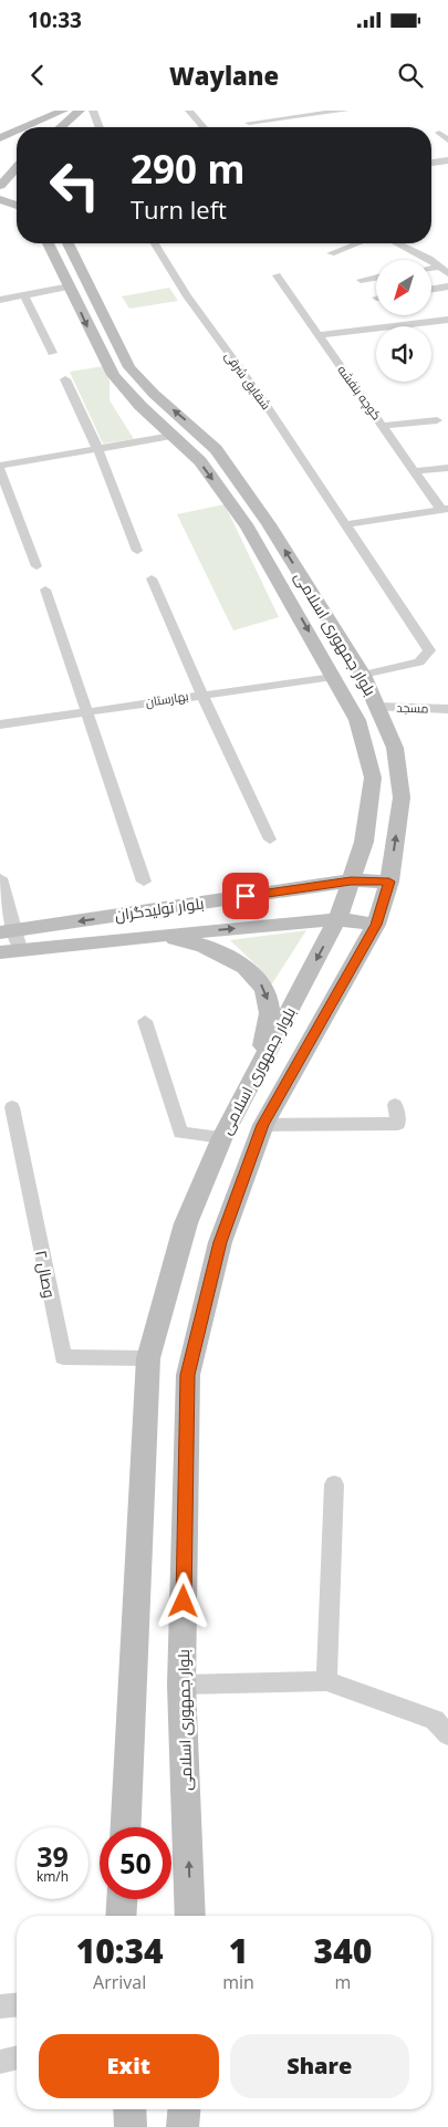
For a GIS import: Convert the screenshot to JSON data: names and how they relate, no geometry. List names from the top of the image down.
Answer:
{
  "streets": {
    "main road": ["بلوار جمهوری اسلامی", "بلوار تولیدگران"],
    "street": [
      "شقایق شرقی",
      "کوچه بنفشه",
      "بهارستان",
      "مسجد",
      "وصال ۲"
    ]
  },
  "crossings": [
    ["شقایق شرقی", "بلوار جمهوری اسلامی"],
    ["بلوار جمهوری اسلامی", "بهارستان"],
    ["بلوار جمهوری اسلامی", "مسجد"],
    ["بلوار جمهوری اسلامی", "بلوار تولیدگران"],
    ["بلوار جمهوری اسلامی", "وصال ۲"]
  ],
  "north": "bottom left",
  "page": {
    "status": "10:33",
    "header": "Waylane",
    "turn": ["290 m", "Turn left"],
    "speed": "39 km/h",
    "limit": "50",
    "eta": [
      "10:34",
      "Arrival",
      "1",
      "min",
      "340",
      "m"
    ],
    "buttons": ["Exit", "Share"]
  }
}
